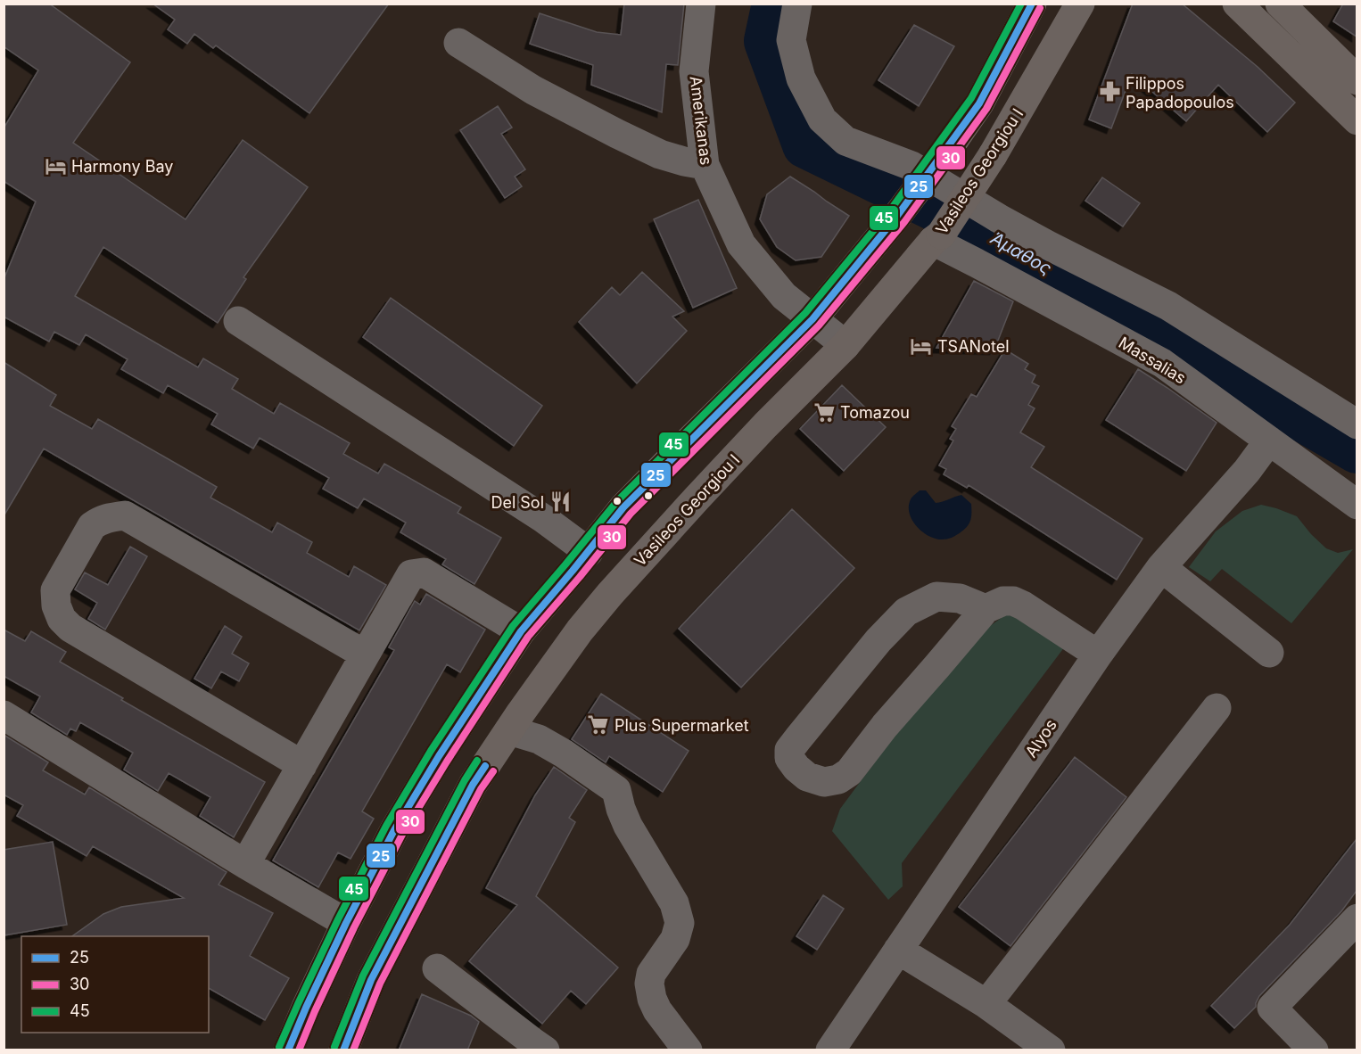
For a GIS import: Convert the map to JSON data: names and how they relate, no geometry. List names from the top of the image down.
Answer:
{
  "streets": {
    "main road": ["Vasileos Georgiou I"],
    "street": ["Amerikanas", "Massalias", "Alyos"]
  },
  "crossings": [
    ["Amerikanas", "Vasileos Georgiou I"],
    ["Vasileos Georgiou I", "Massalias"],
    ["Massalias", "Alyos"]
  ],
  "water": ["Άμαθος"],
  "places": {
    "pharmacy": ["Filippos Papadopoulos"],
    "hotel": ["Harmony Bay", "TSANotel"],
    "supermarket": ["Tomazou", "Plus Supermarket"],
    "restaurant": ["Del Sol"]
  },
  "lines": ["transit line 25", "transit line 45", "transit line 30"],
  "legend": ["25", "30", "45"]
}
